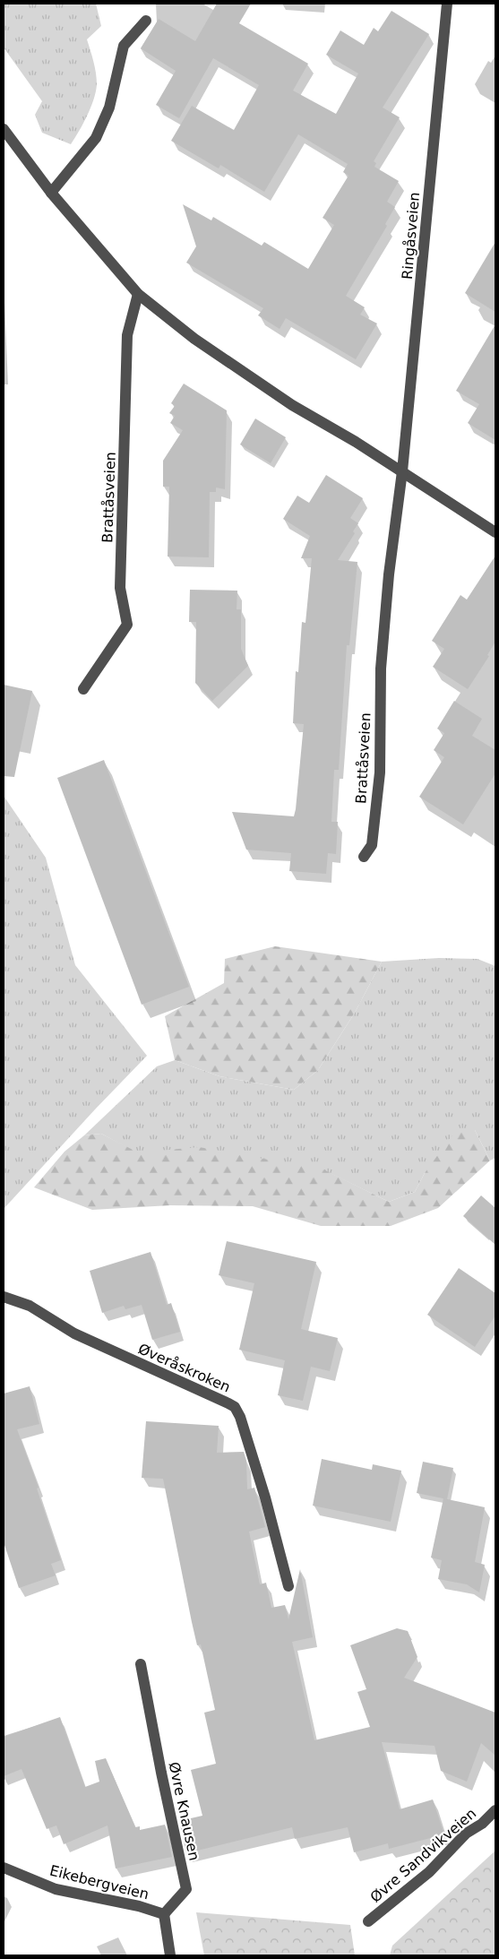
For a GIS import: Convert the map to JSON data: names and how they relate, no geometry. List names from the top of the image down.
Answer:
{
  "streets": {
    "street": [
      "Ringåsveien",
      "Brattåsveien",
      "Øveråskroken",
      "Øvre Knausen",
      "Øvre Sandvikveien",
      "Eikebergveien"
    ]
  },
  "crossings": [
    ["Ringåsveien", "Brattåsveien"],
    ["Øvre Knausen", "Eikebergveien"]
  ]
}
